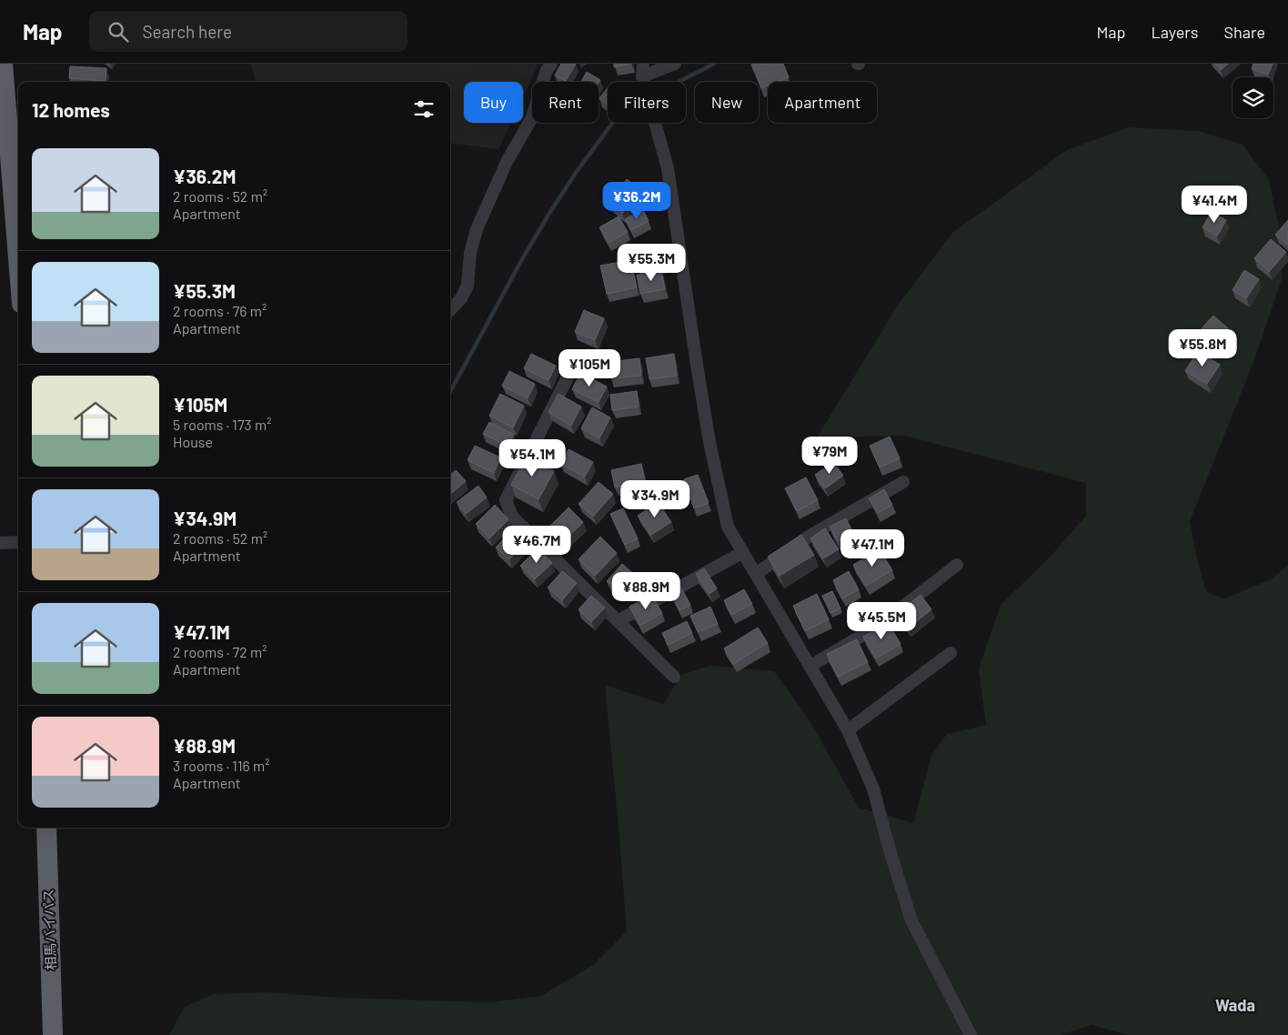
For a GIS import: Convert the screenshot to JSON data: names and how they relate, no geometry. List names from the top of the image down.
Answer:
{
  "streets": {
    "highway": ["相馬バイパス"]
  },
  "districts": ["Wada"],
  "page": {
    "header": "Map",
    "search": "Search here",
    "nav": ["Map", "Layers", "Share"],
    "chip": [
      "Buy",
      "Rent",
      "Filters",
      "New",
      "Apartment"
    ],
    "heading": "12 homes",
    "list": [
      {
        "name": "¥36.2M",
        "note": "2 rooms · 52 m² · Apartment"
      },
      {
        "name": "¥55.3M",
        "note": "2 rooms · 76 m² · Apartment"
      },
      {
        "name": "¥105M",
        "note": "5 rooms · 173 m² · House"
      },
      {
        "name": "¥34.9M",
        "note": "2 rooms · 52 m² · Apartment"
      },
      {
        "name": "¥47.1M",
        "note": "2 rooms · 72 m² · Apartment"
      },
      {
        "name": "¥88.9M",
        "note": "3 rooms · 116 m² · Apartment"
      }
    ],
    "price": [
      "¥36.2M",
      "¥41.4M",
      "¥55.3M",
      "¥55.8M",
      "¥105M",
      "¥79M",
      "¥54.1M",
      "¥34.9M",
      "¥46.7M",
      "¥47.1M",
      "¥88.9M",
      "¥45.5M"
    ]
  }
}
